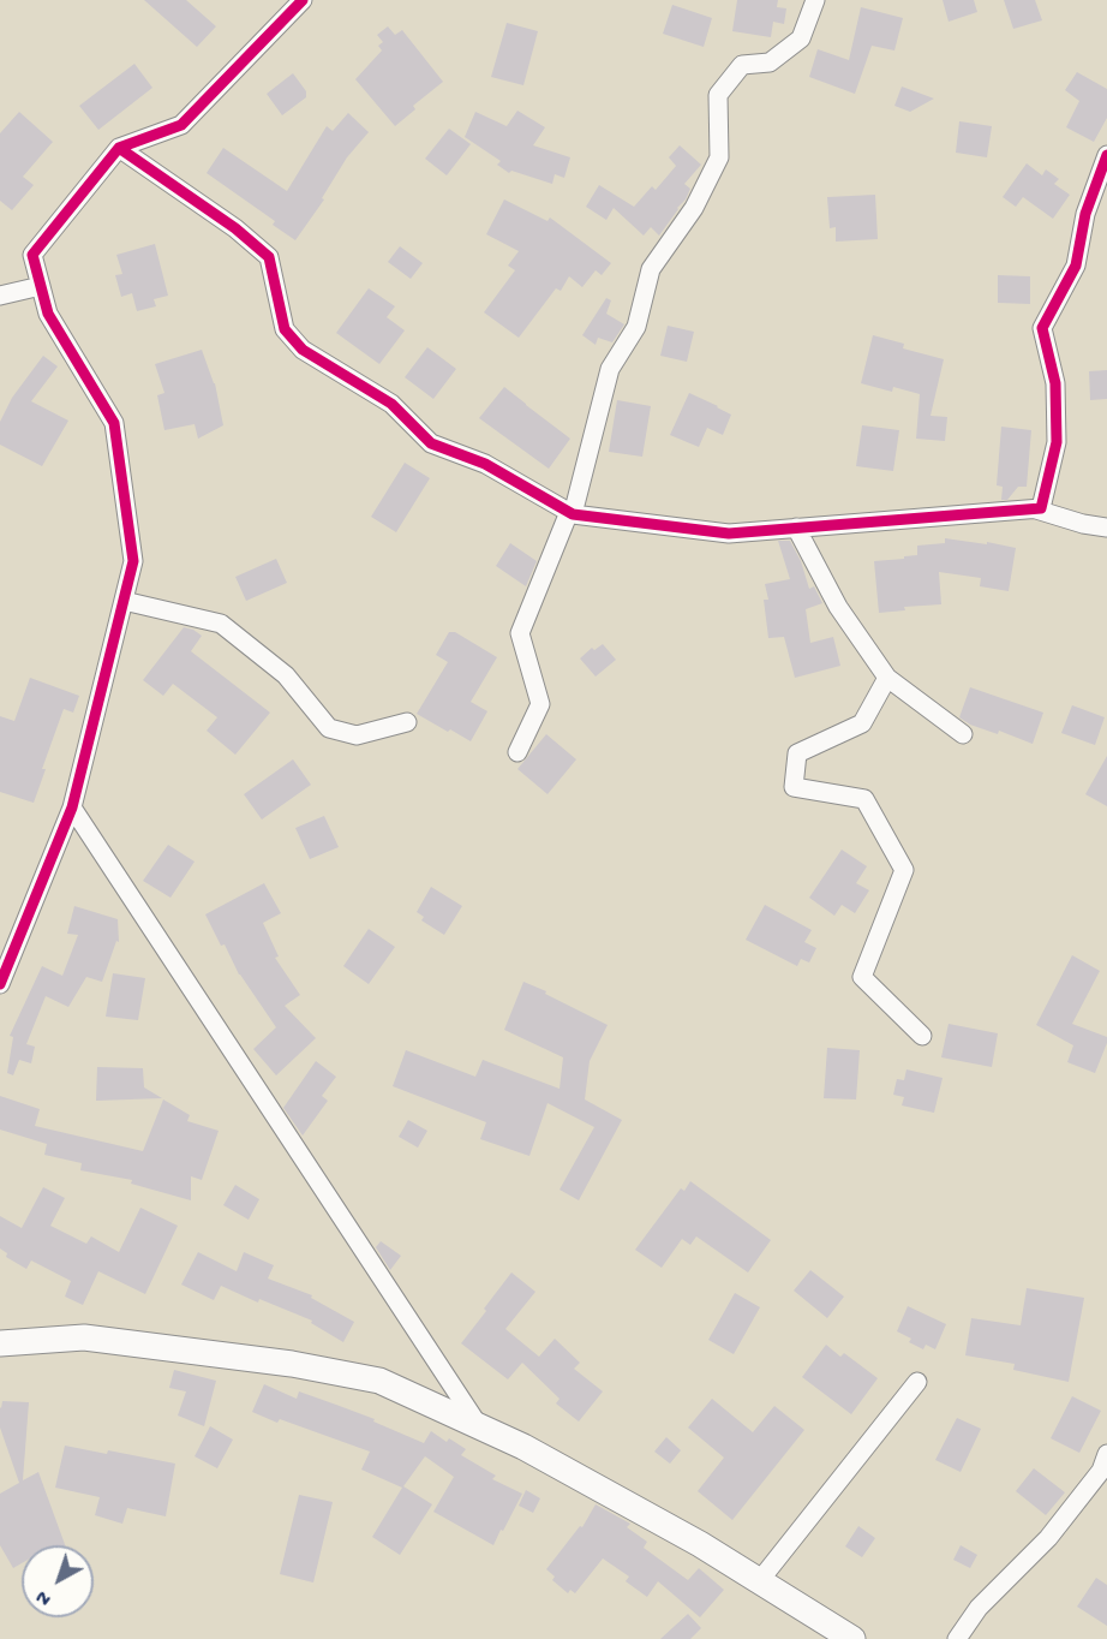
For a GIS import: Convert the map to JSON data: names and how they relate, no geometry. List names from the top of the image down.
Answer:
{
  "north": "bottom left"
}
